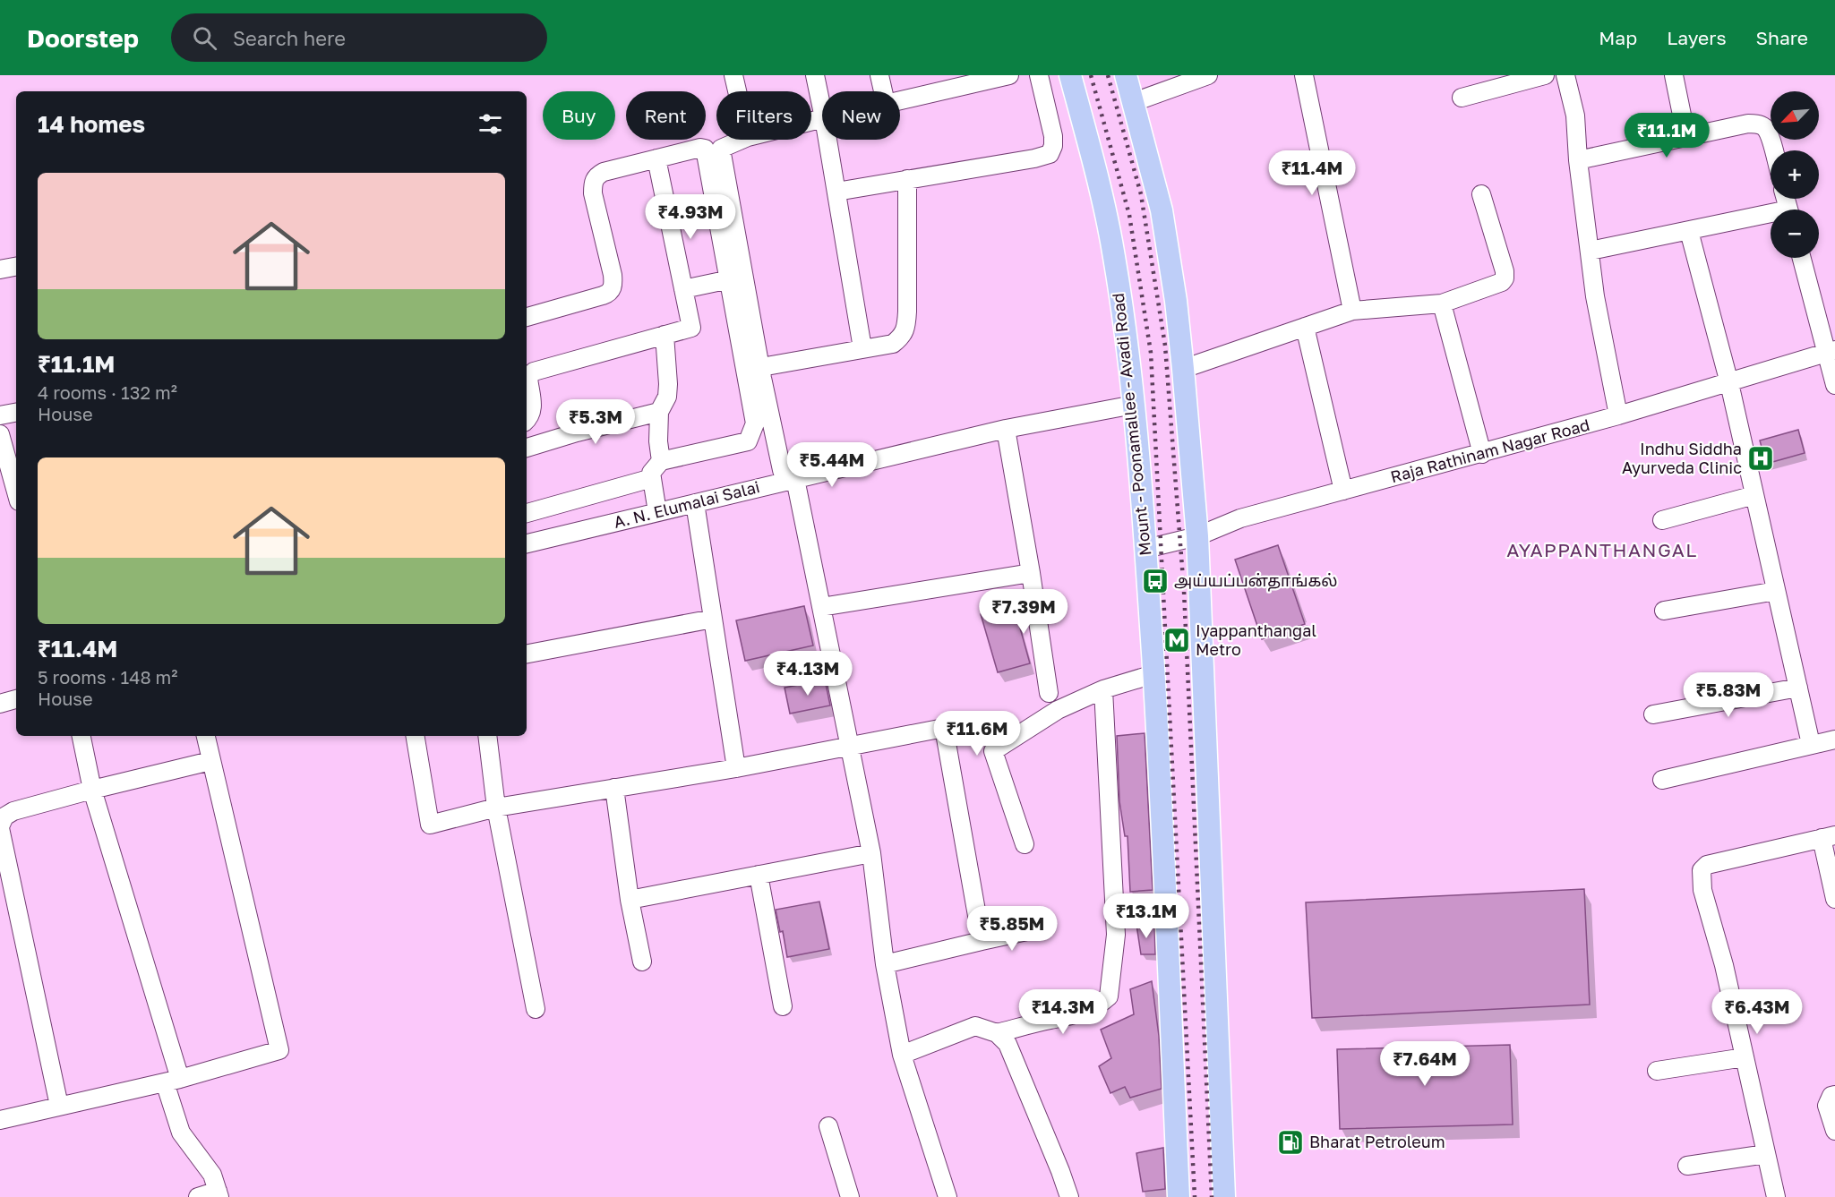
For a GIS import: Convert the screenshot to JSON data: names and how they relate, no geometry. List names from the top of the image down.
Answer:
{
  "streets": {
    "main road": ["Mount - Poonamallee - Avadi Road"],
    "street": ["Raja Rathinam Nagar Road", "A. N. Elumalai Salai"]
  },
  "crossings": [
    ["Mount - Poonamallee - Avadi Road", "Raja Rathinam Nagar Road"],
    ["Mount - Poonamallee - Avadi Road", "A. N. Elumalai Salai"]
  ],
  "districts": ["AYAPPANTHANGAL"],
  "places": {
    "hospital": ["Indhu Siddha Ayurveda Clinic"],
    "bus stop": ["அய்யப்பன்தாங்கல்"],
    "metro station": ["Iyappanthangal Metro"],
    "fuel station": ["Bharat Petroleum"]
  },
  "north": "bottom left",
  "page": {
    "header": "Doorstep",
    "search": "Search here",
    "nav": ["Map", "Layers", "Share"],
    "map_buttons": ["+", "−"],
    "chip": [
      "Buy",
      "Rent",
      "Filters",
      "New"
    ],
    "heading": "14 homes",
    "price": [
      "₹11.1M",
      "₹11.4M",
      "₹4.93M",
      "₹5.3M",
      "₹5.44M",
      "₹7.39M",
      "₹4.13M",
      "₹5.83M",
      "₹11.6M",
      "₹13.1M",
      "₹5.85M",
      "₹14.3M",
      "₹6.43M",
      "₹7.64M"
    ],
    "list": [
      {
        "name": "₹11.1M",
        "note": "4 rooms · 132 m² · House"
      },
      {
        "name": "₹11.4M",
        "note": "5 rooms · 148 m² · House"
      }
    ]
  }
}
